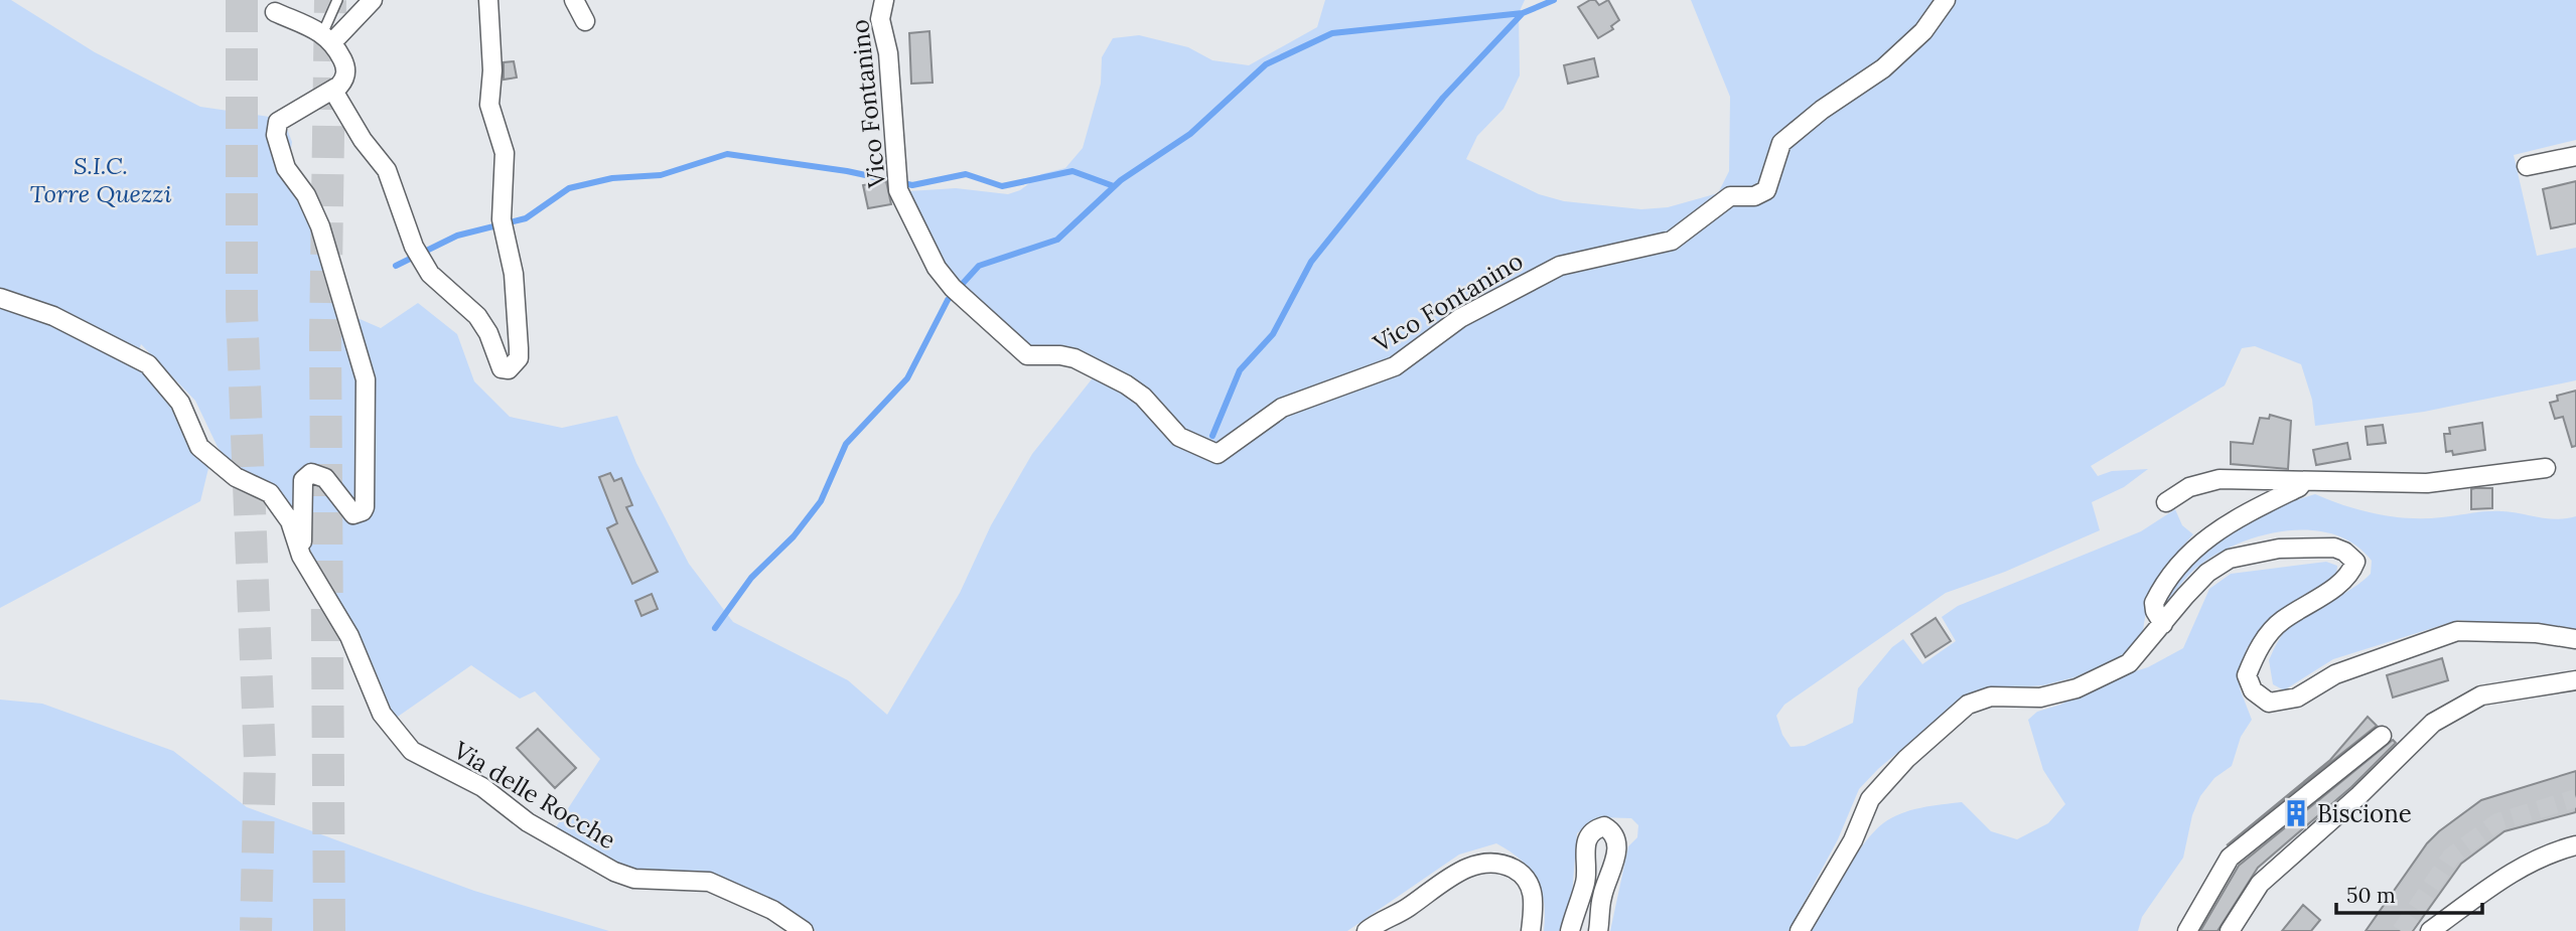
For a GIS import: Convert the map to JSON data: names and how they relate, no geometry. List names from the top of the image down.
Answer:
{
  "streets": {
    "street": ["Vico Fontanino", "Via delle Rocche"]
  },
  "parks": ["S.I.C. Torre Quezzi"],
  "places": {
    "building": ["Biscione"]
  },
  "scale_bar": "50 m"
}
